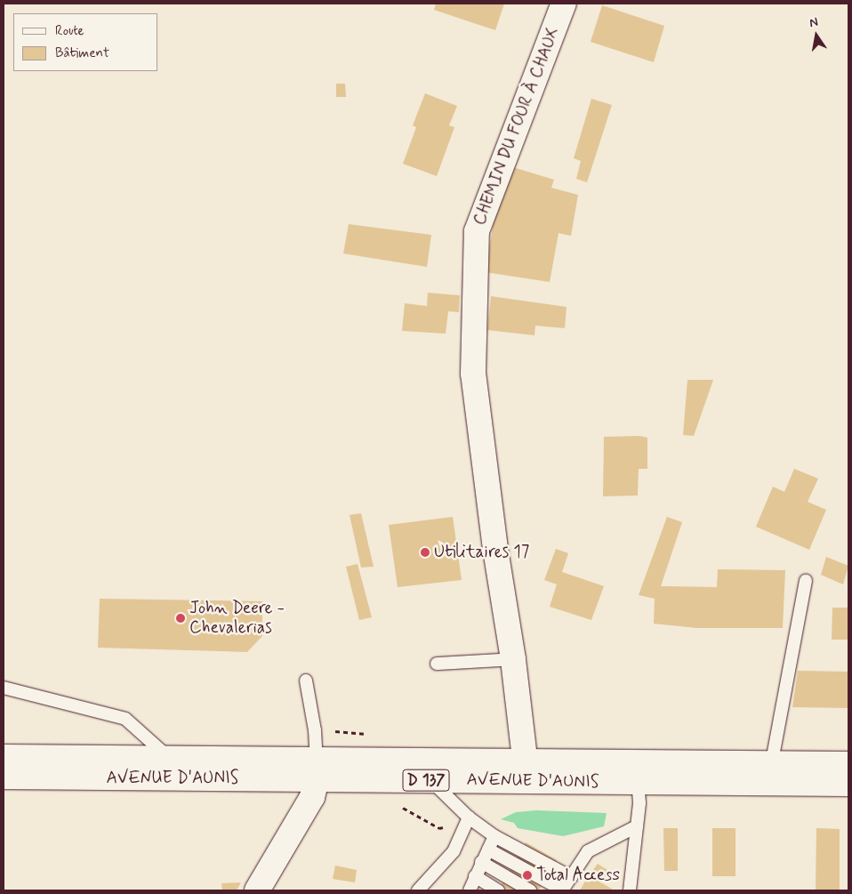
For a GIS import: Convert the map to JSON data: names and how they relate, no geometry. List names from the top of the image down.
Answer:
{
  "streets": {
    "main road": ["CHEMIN DU FOUR À CHAUX", "AVENUE D'AUNIS", "D 137"]
  },
  "crossings": [
    ["CHEMIN DU FOUR À CHAUX", "AVENUE D'AUNIS"]
  ],
  "places": ["Utilitaires 17", "John Deere - Chevalerias", "Total Access"],
  "legend": ["Route", "Bâtiment"],
  "north": "top"
}
